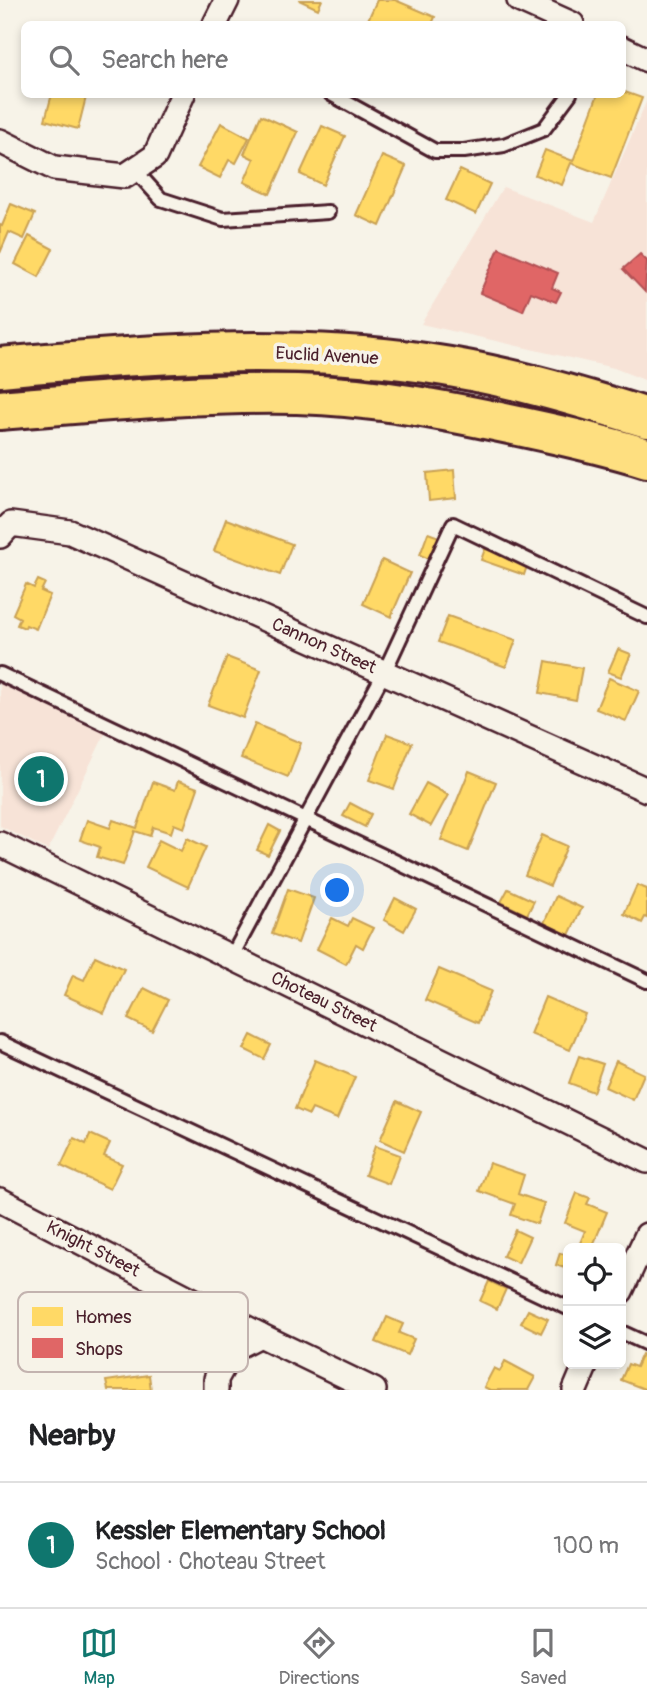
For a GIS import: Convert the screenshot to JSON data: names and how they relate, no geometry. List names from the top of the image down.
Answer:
{
  "streets": {
    "highway": ["Euclid Avenue"],
    "street": ["Cannon Street", "Choteau Street", "Knight Street"]
  },
  "legend": ["Homes", "Shops"],
  "page": {
    "search": "Search here",
    "pins": "1",
    "heading": "Nearby",
    "list": [
      {
        "mark": "1",
        "name": "Kessler Elementary School",
        "note": "School · Choteau Street",
        "value": "100 m"
      }
    ],
    "nav": ["Map", "Directions", "Saved"]
  }
}
